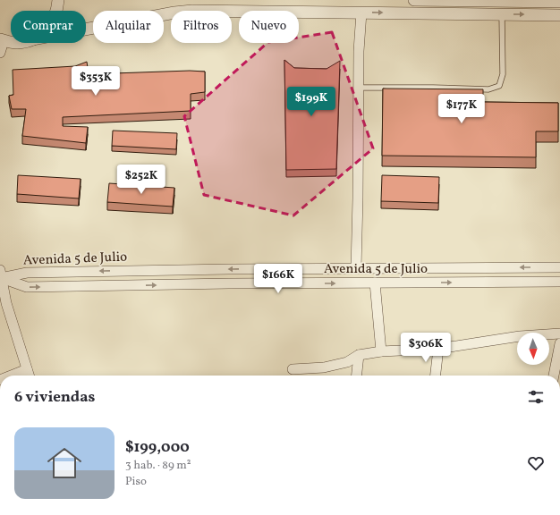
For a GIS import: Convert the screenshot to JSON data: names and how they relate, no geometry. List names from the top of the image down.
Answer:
{
  "streets": {
    "street": ["Avenida 5 de Julio"]
  },
  "north": "bottom",
  "page": {
    "chip": [
      "Comprar",
      "Alquilar",
      "Filtros",
      "Nuevo"
    ],
    "price": [
      "$353K",
      "$199K",
      "$177K",
      "$252K",
      "$166K",
      "$306K"
    ],
    "heading": "6 viviendas",
    "list": [
      {
        "name": "$199,000",
        "note": "3 hab. · 89 m² · Piso"
      }
    ]
  }
}
